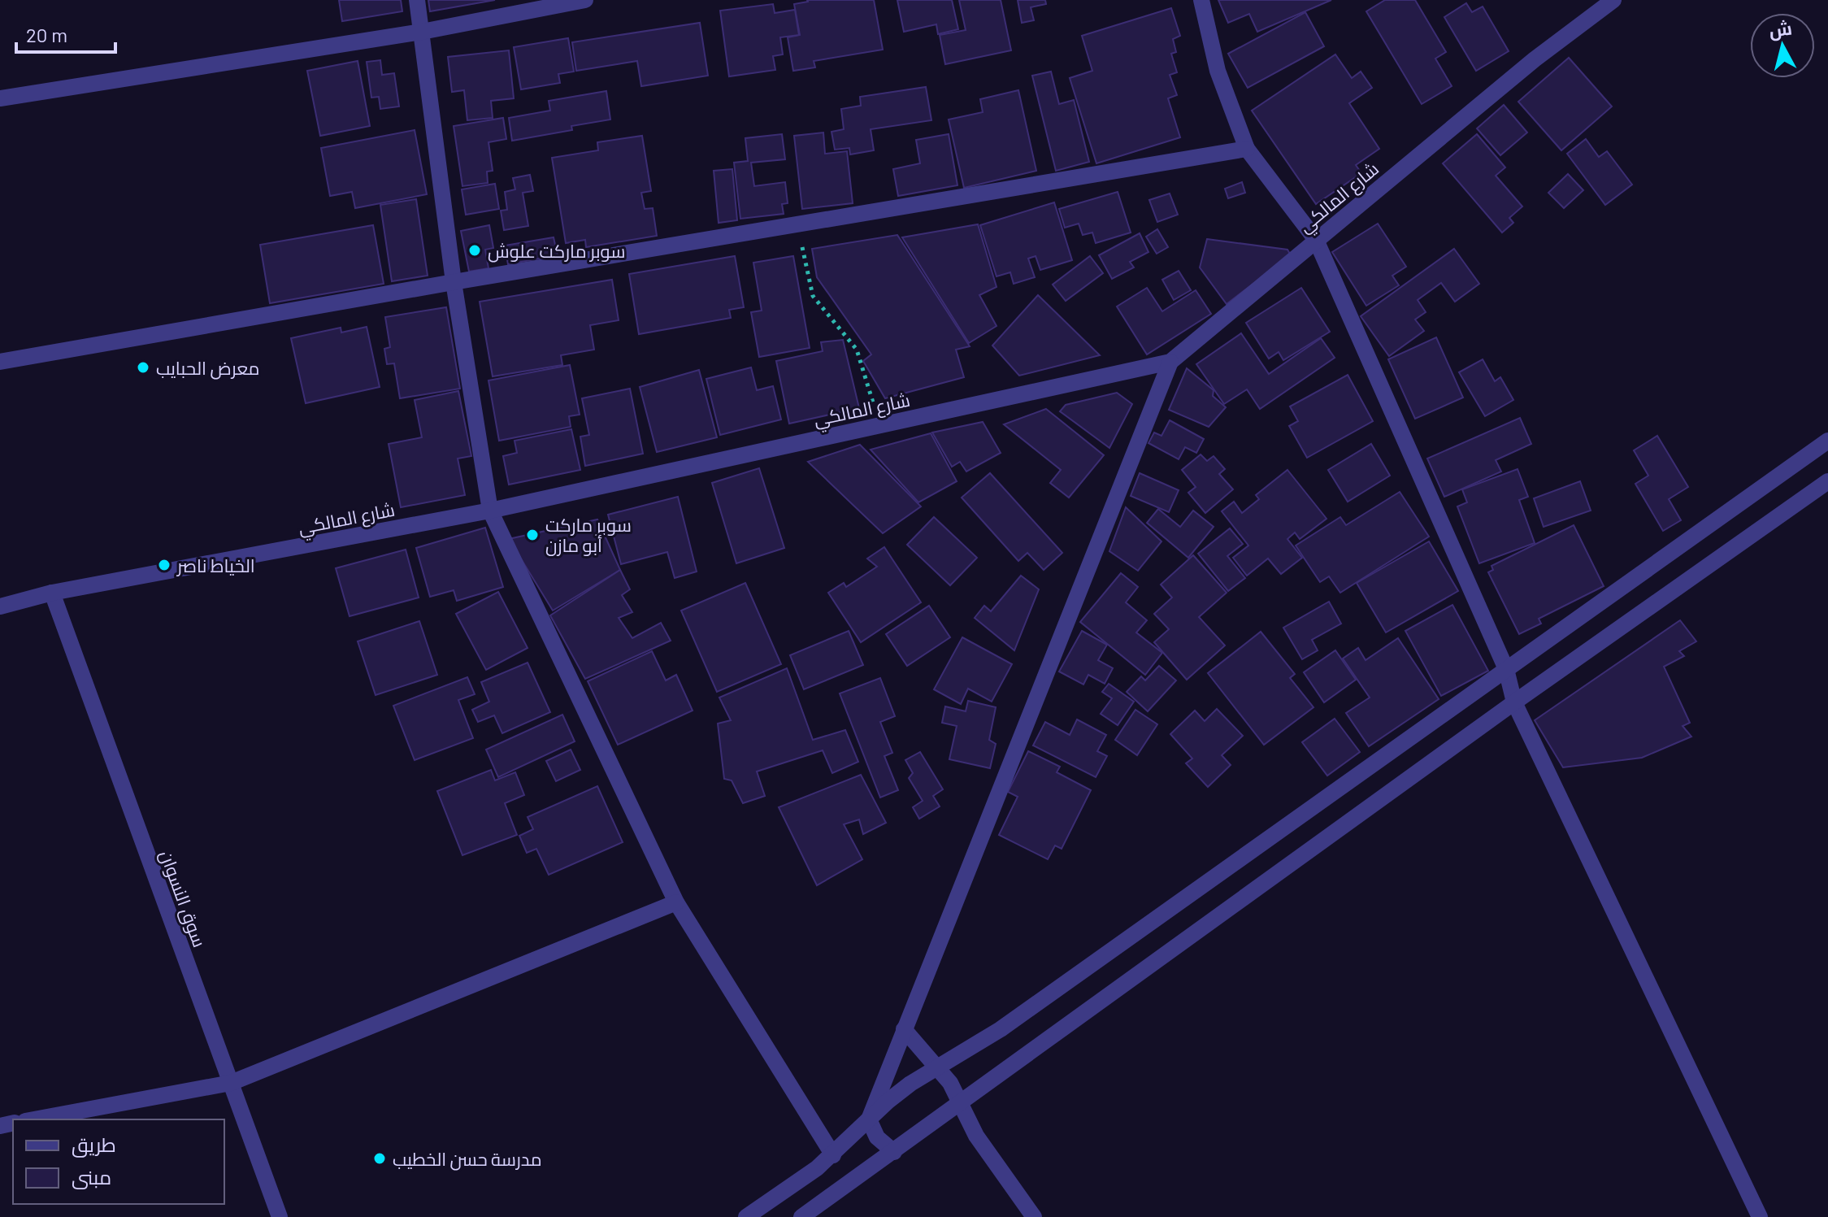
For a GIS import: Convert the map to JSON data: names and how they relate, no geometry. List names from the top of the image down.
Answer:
{
  "streets": {
    "street": ["شارع المالكي", "سوق النسوان"]
  },
  "crossings": [
    ["شارع المالكي", "سوق النسوان"]
  ],
  "places": [
    "سوبر ماركت علوش",
    "معرض الحبايب",
    "سوبر ماركت أبو مازن",
    "الخياط ناصر",
    "مدرسة حسن الخطيب"
  ],
  "legend": ["طريق", "مبنى"],
  "scale_bar": "20 m",
  "north": "top"
}
